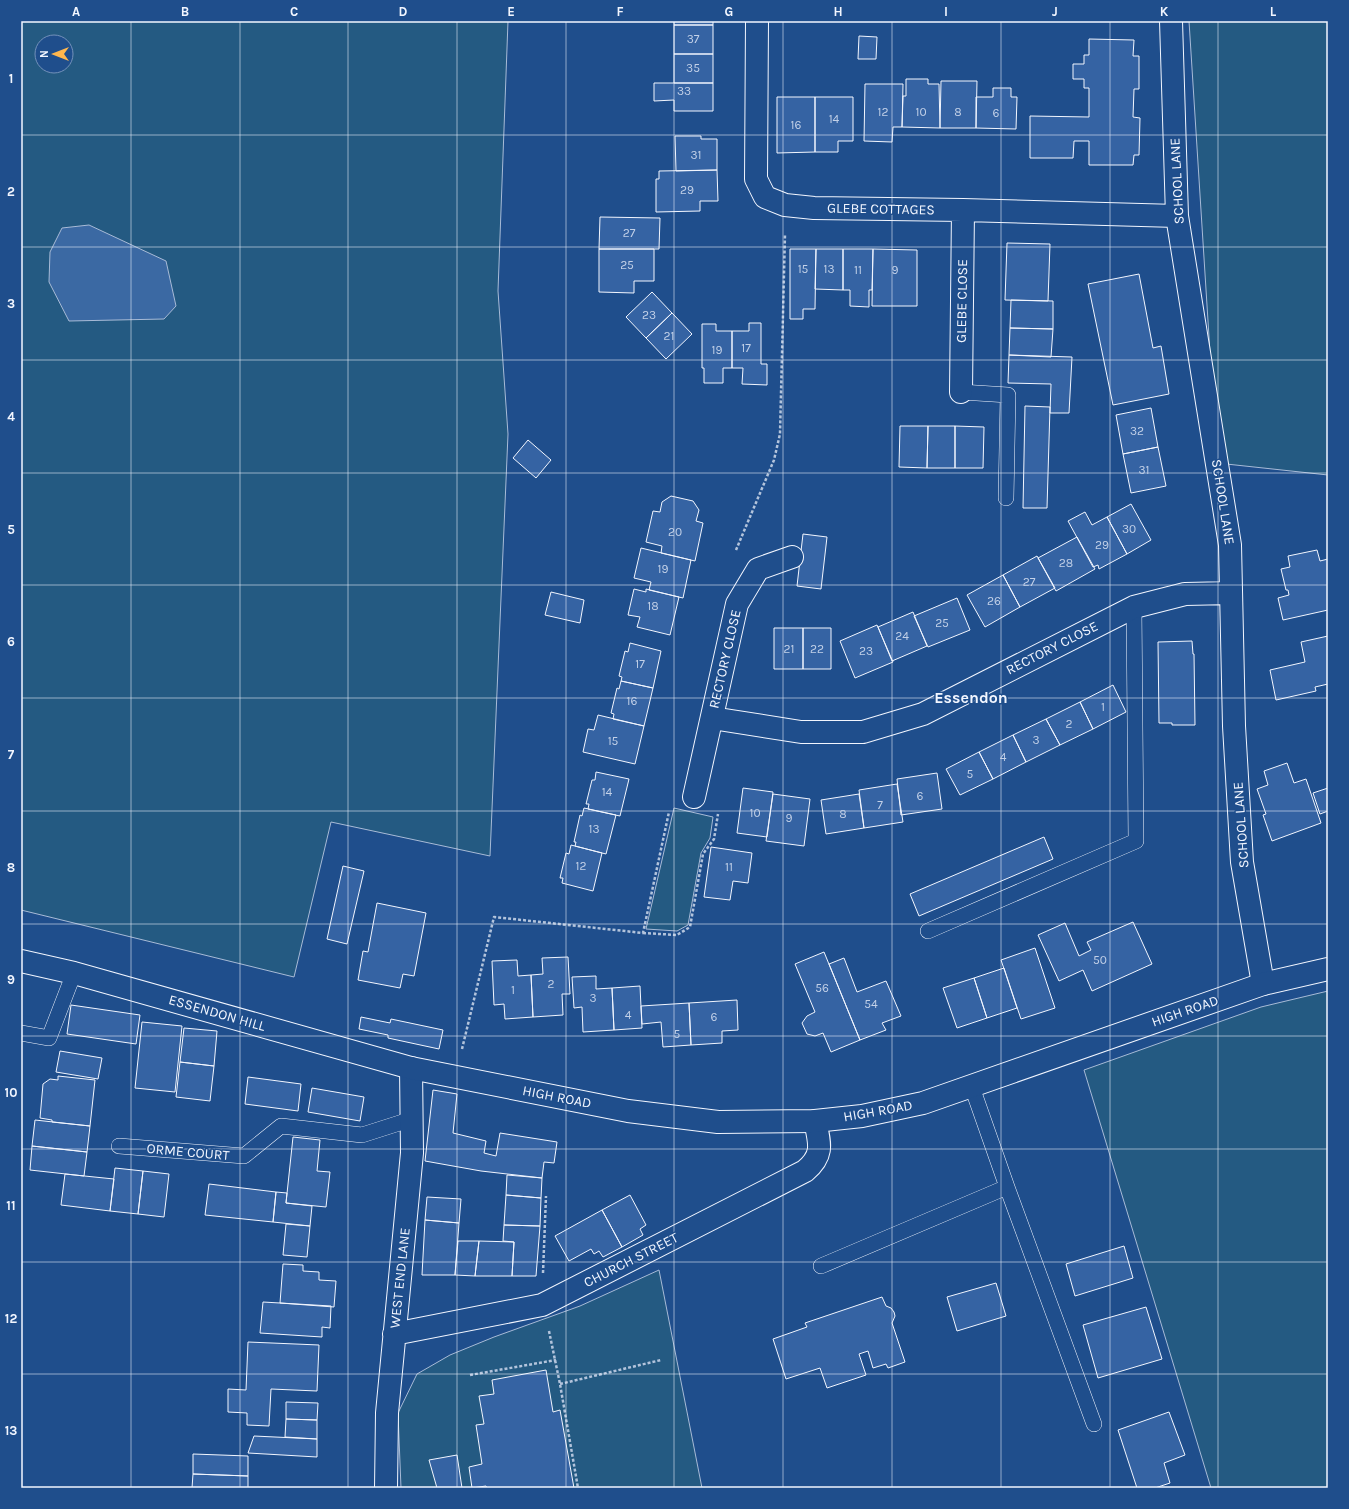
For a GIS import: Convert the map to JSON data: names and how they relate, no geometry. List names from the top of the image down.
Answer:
{
  "streets": {
    "street": [
      "SCHOOL LANE",
      "GLEBE COTTAGES",
      "GLEBE CLOSE",
      "RECTORY CLOSE",
      "HIGH ROAD",
      "ESSENDON HILL",
      "CHURCH STREET",
      "WEST END LANE"
    ],
    "lane": ["ORME COURT"]
  },
  "crossings": [
    ["SCHOOL LANE", "GLEBE COTTAGES"],
    ["SCHOOL LANE", "RECTORY CLOSE"],
    ["SCHOOL LANE", "HIGH ROAD"],
    ["GLEBE COTTAGES", "GLEBE CLOSE"],
    ["HIGH ROAD", "ESSENDON HILL"],
    ["HIGH ROAD", "CHURCH STREET"],
    ["HIGH ROAD", "WEST END LANE"],
    ["ESSENDON HILL", "WEST END LANE"],
    ["ORME COURT", "WEST END LANE"],
    ["CHURCH STREET", "WEST END LANE"]
  ],
  "districts": ["Essendon"],
  "house_numbers": [
    "37",
    "35",
    "33",
    "12",
    "10",
    "8",
    "6",
    "14",
    "16",
    "31",
    "29",
    "27",
    "25",
    "15",
    "13",
    "11",
    "9",
    "23",
    "21",
    "17",
    "19",
    "32",
    "31",
    "30",
    "20",
    "29",
    "28",
    "19",
    "27",
    "26",
    "18",
    "25",
    "24",
    "21",
    "22",
    "23",
    "17",
    "16",
    "1",
    "2",
    "3",
    "15",
    "4",
    "5",
    "14",
    "6",
    "7",
    "10",
    "8",
    "9",
    "13",
    "12",
    "11",
    "50",
    "2",
    "56",
    "1",
    "3",
    "54",
    "4",
    "6",
    "5"
  ],
  "north": "left",
  "grid": {
    "columns": [
      "A",
      "B",
      "C",
      "D",
      "E",
      "F",
      "G",
      "H",
      "I",
      "J",
      "K",
      "L"
    ],
    "rows": [
      "1",
      "2",
      "3",
      "4",
      "5",
      "6",
      "7",
      "8",
      "9",
      "10",
      "11",
      "12",
      "13"
    ]
  }
}
